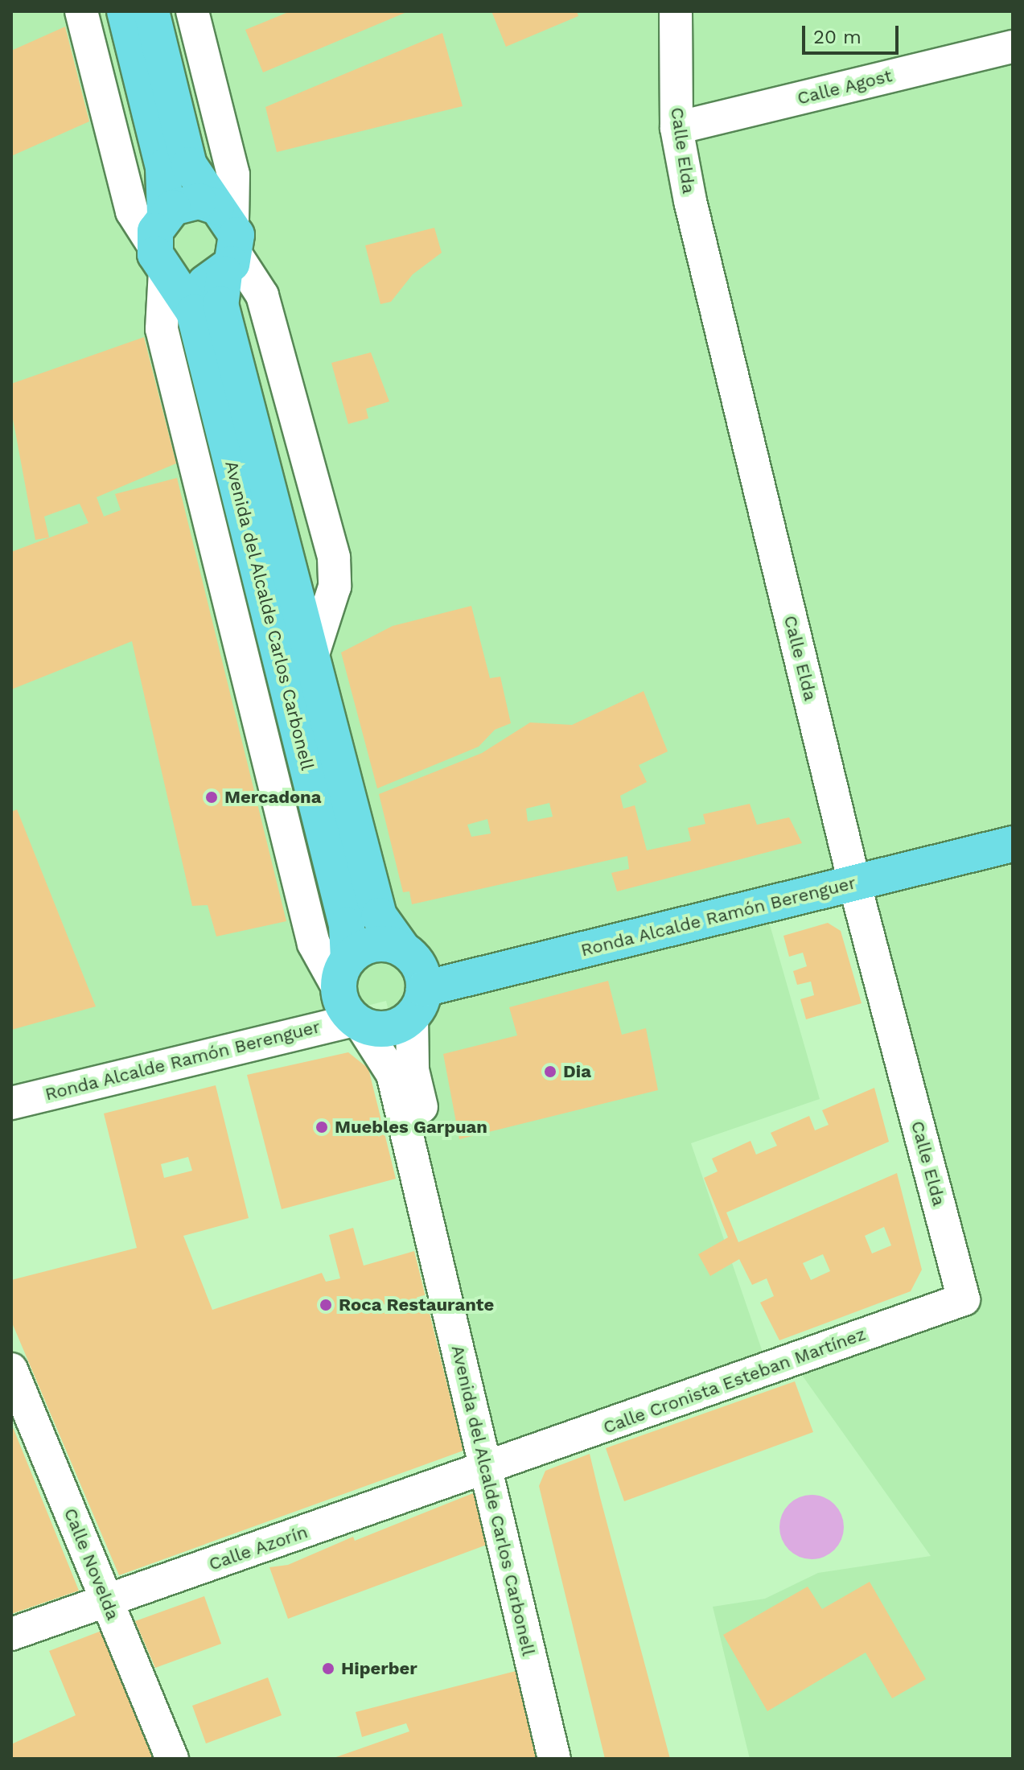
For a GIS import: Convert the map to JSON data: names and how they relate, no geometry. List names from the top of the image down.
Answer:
{
  "streets": {
    "main road": ["Avenida del Alcalde Carlos Carbonell", "Ronda Alcalde Ramón Berenguer"],
    "street": [
      "Calle Agost",
      "Calle Elda",
      "Calle Cronista Esteban Martínez",
      "Calle Azorín",
      "Calle Novelda"
    ]
  },
  "crossings": [
    ["Calle Agost", "Calle Elda"],
    ["Calle Elda", "Ronda Alcalde Ramón Berenguer"],
    ["Calle Elda", "Calle Cronista Esteban Martínez"],
    ["Avenida del Alcalde Carlos Carbonell", "Ronda Alcalde Ramón Berenguer"],
    ["Avenida del Alcalde Carlos Carbonell", "Calle Cronista Esteban Martínez"],
    ["Avenida del Alcalde Carlos Carbonell", "Calle Azorín"],
    ["Calle Cronista Esteban Martínez", "Calle Azorín"],
    ["Calle Azorín", "Calle Novelda"]
  ],
  "places": [
    "Mercadona",
    "Dia",
    "Muebles Garpuan",
    "Roca Restaurante",
    "Hiperber"
  ],
  "scale_bar": "20 m"
}
